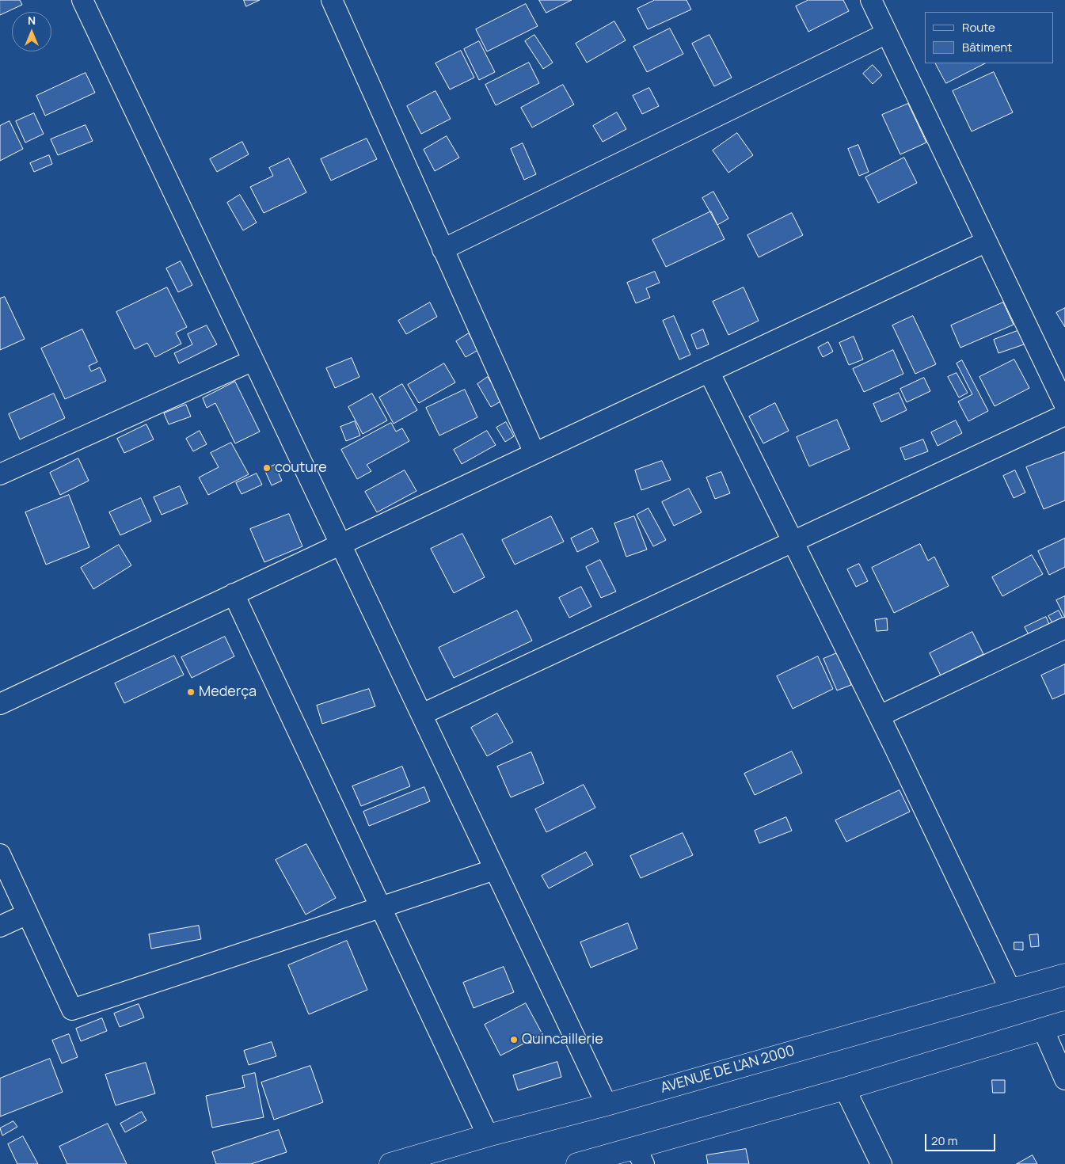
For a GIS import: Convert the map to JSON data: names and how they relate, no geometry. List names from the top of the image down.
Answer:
{
  "streets": {
    "main road": ["AVENUE DE L'AN 2000"]
  },
  "places": ["couture", "Mederça", "Quincaillerie"],
  "legend": ["Route", "Bâtiment"],
  "scale_bar": "20 m",
  "north": "top"
}
